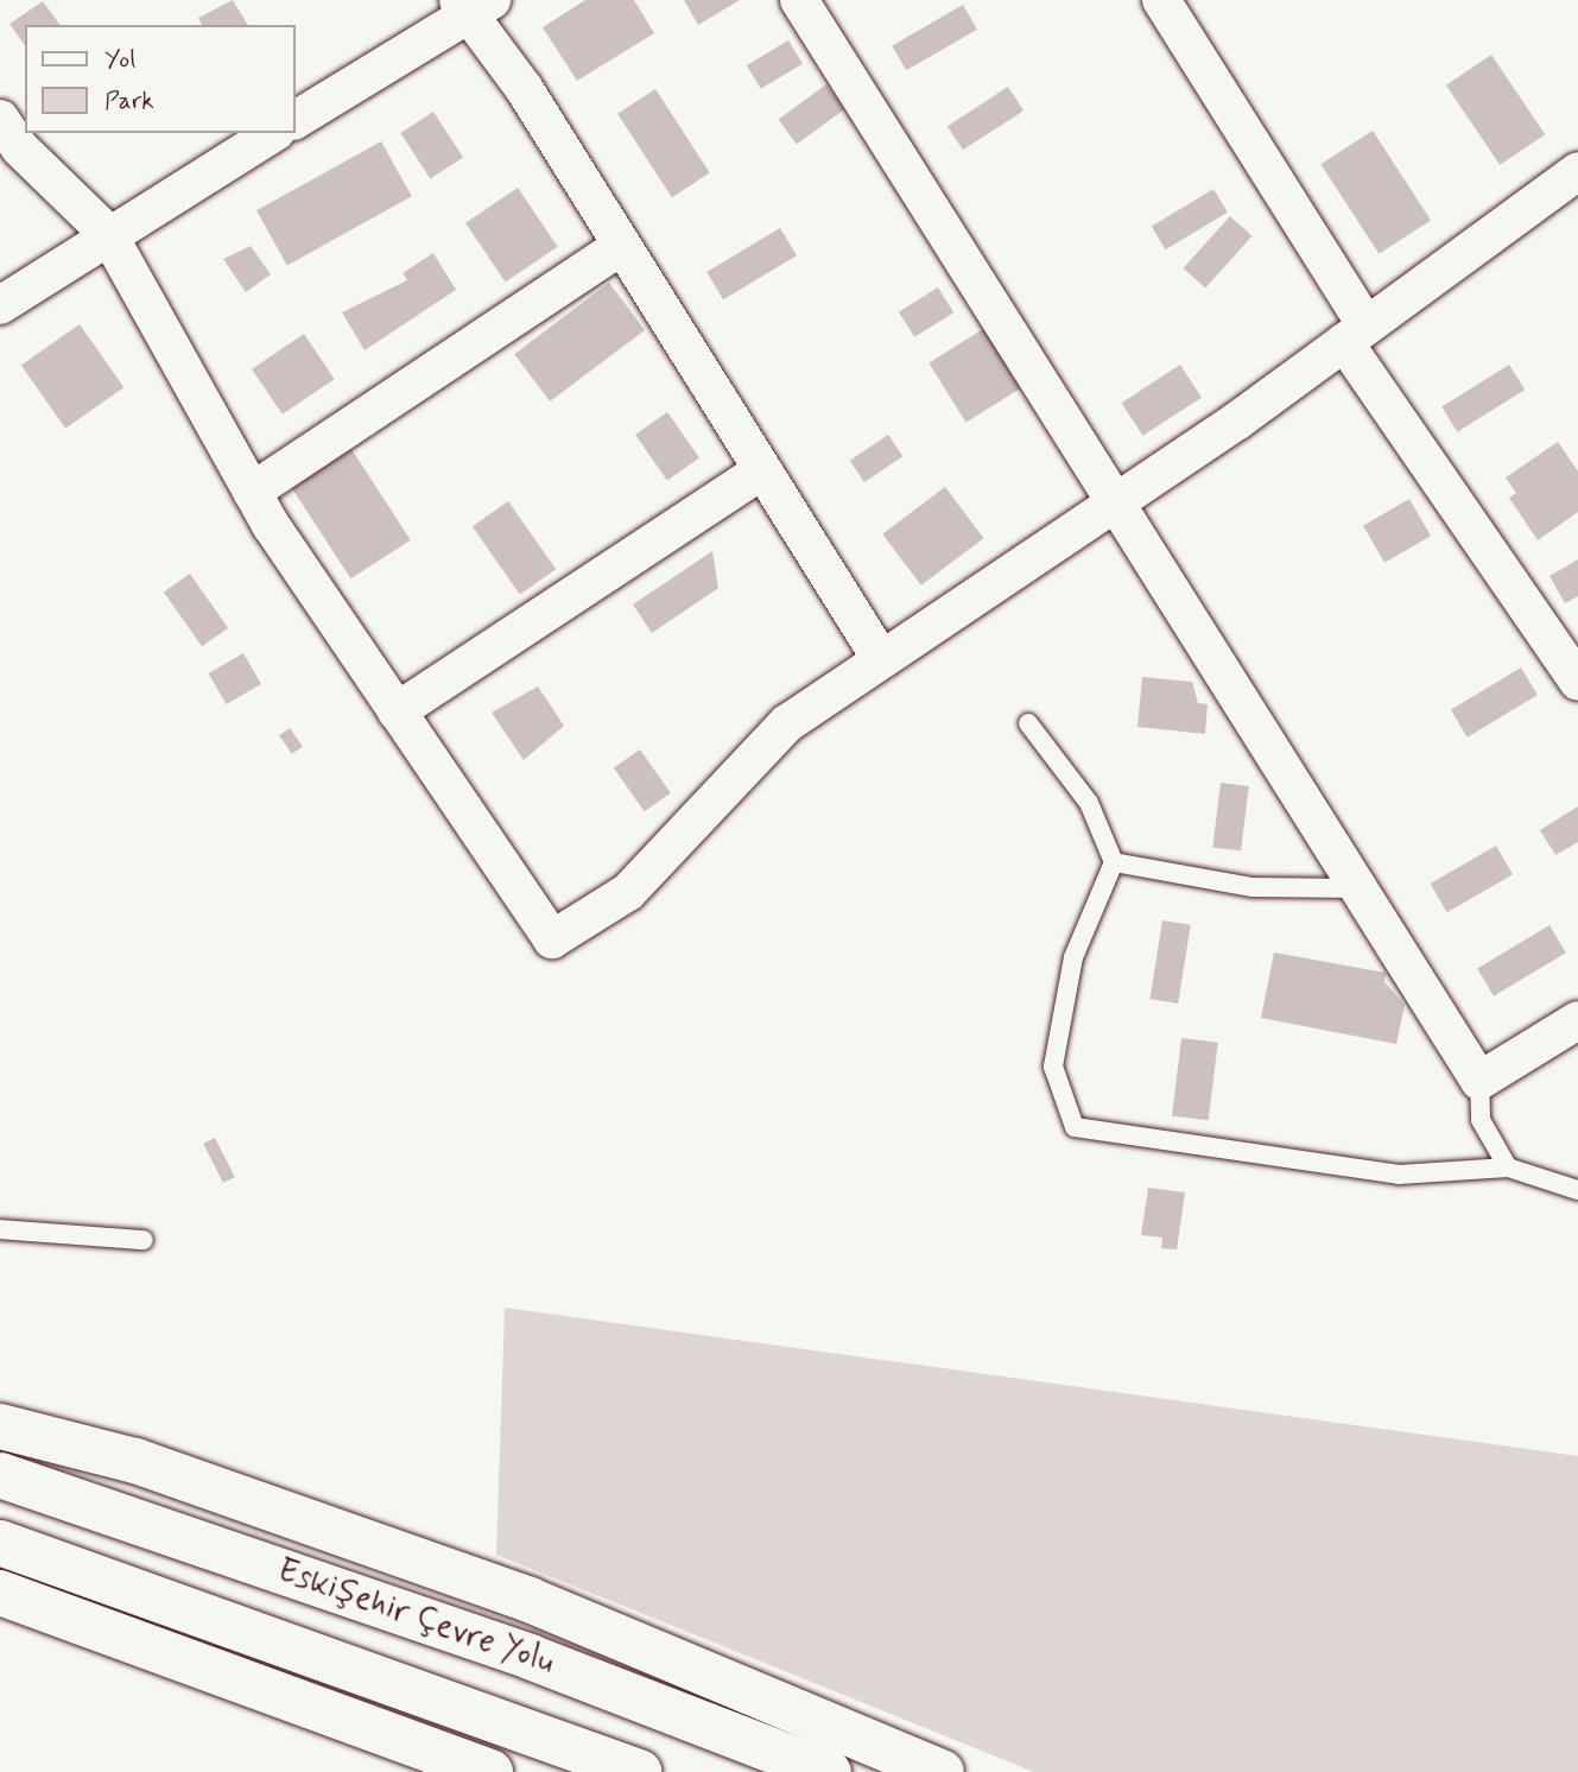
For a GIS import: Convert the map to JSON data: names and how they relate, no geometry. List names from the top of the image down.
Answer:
{
  "streets": {
    "highway": ["Eskişehir Çevre Yolu"]
  },
  "legend": ["Yol", "Park"]
}
